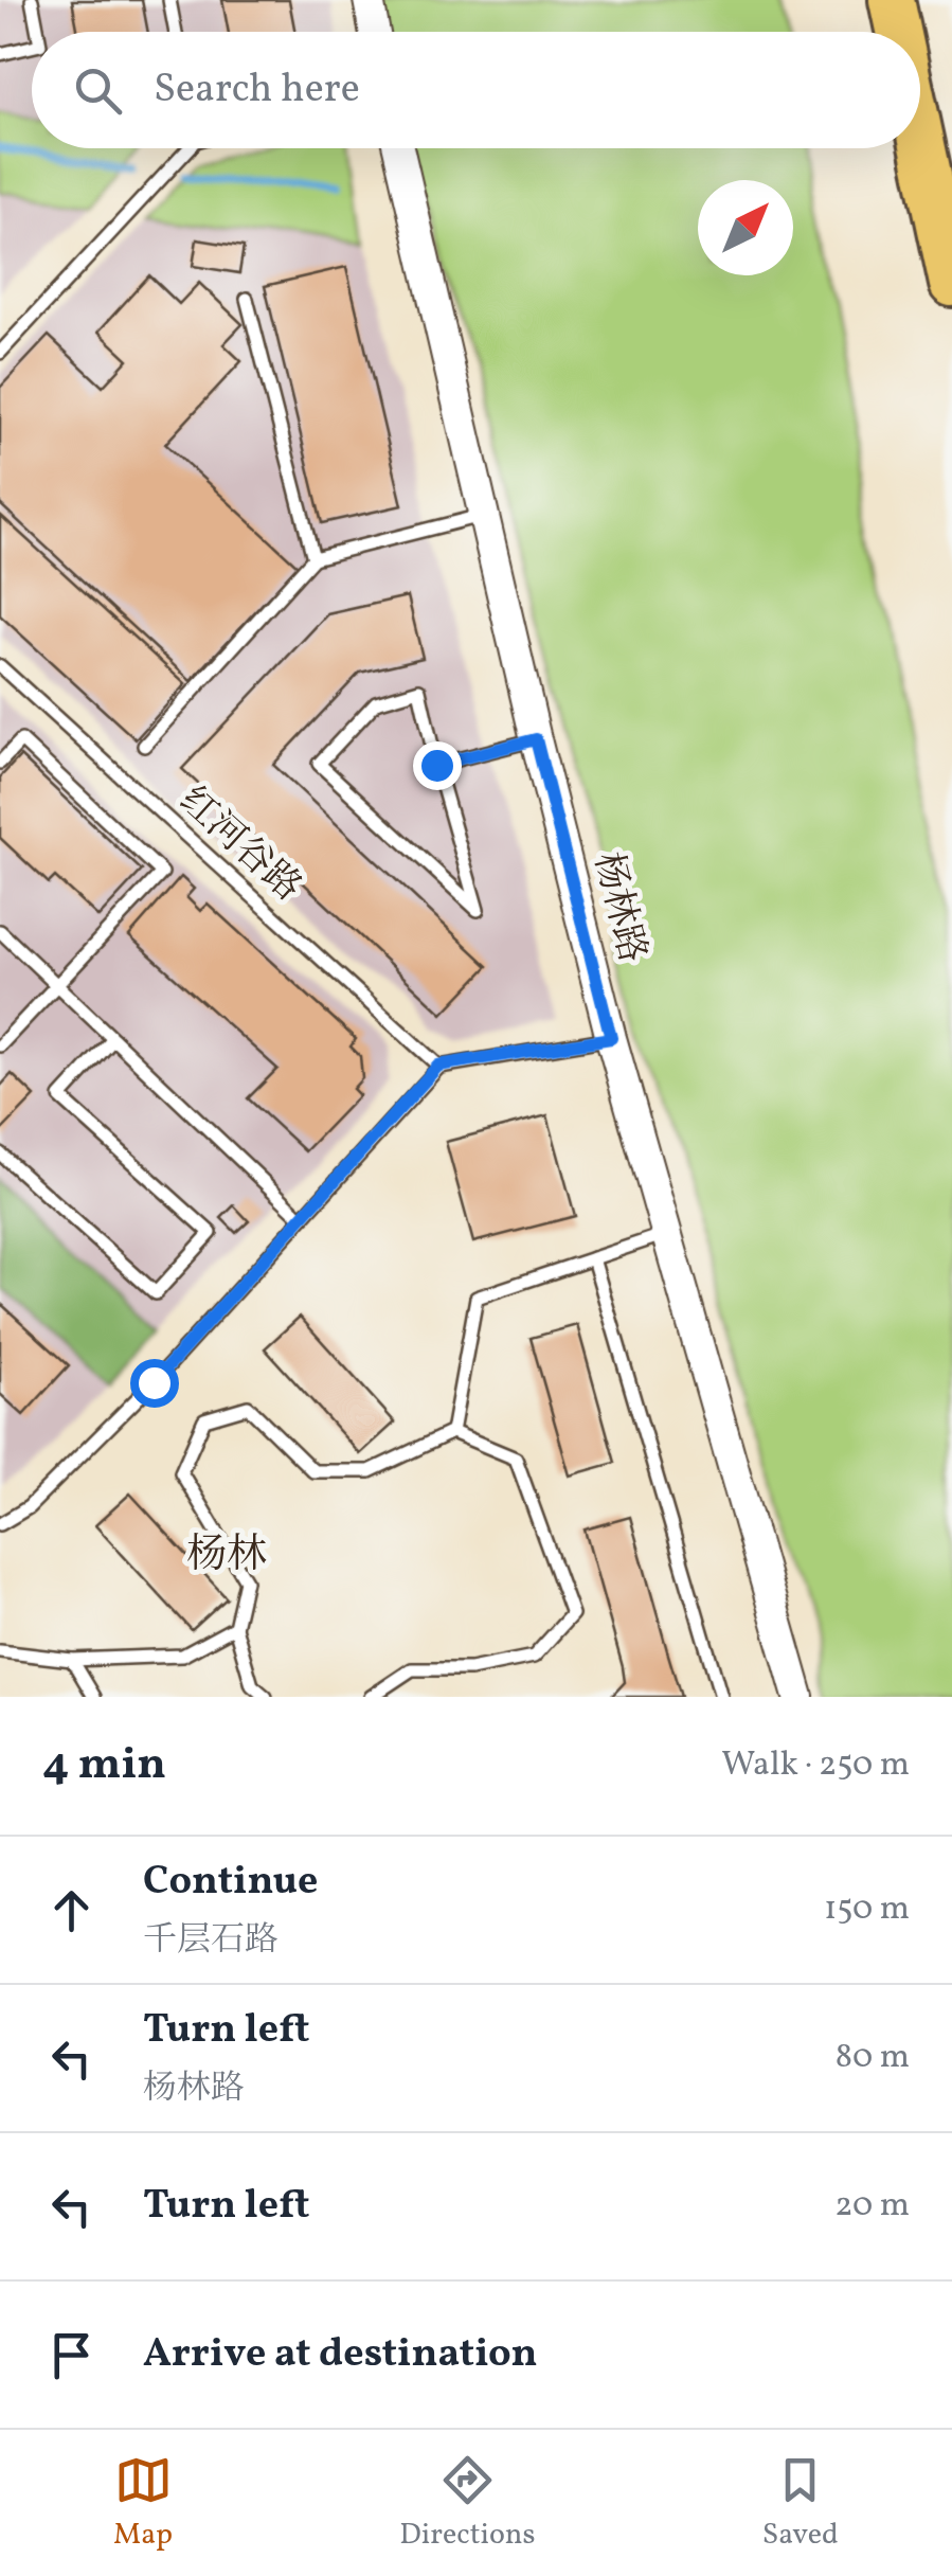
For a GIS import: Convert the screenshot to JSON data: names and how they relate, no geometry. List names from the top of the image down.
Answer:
{
  "streets": {
    "street": ["杨林路"],
    "lane": ["红河谷路"]
  },
  "districts": ["杨林"],
  "north": "top right",
  "page": {
    "search": "Search here",
    "heading": ["4 min", "Walk · 250 m"],
    "list": [
      ["Continue", "千层石路", "150 m"],
      ["Turn left", "杨林路", "80 m"],
      ["Turn left", "20 m"],
      "Arrive at destination"
    ],
    "nav": ["Map", "Directions", "Saved"]
  }
}
